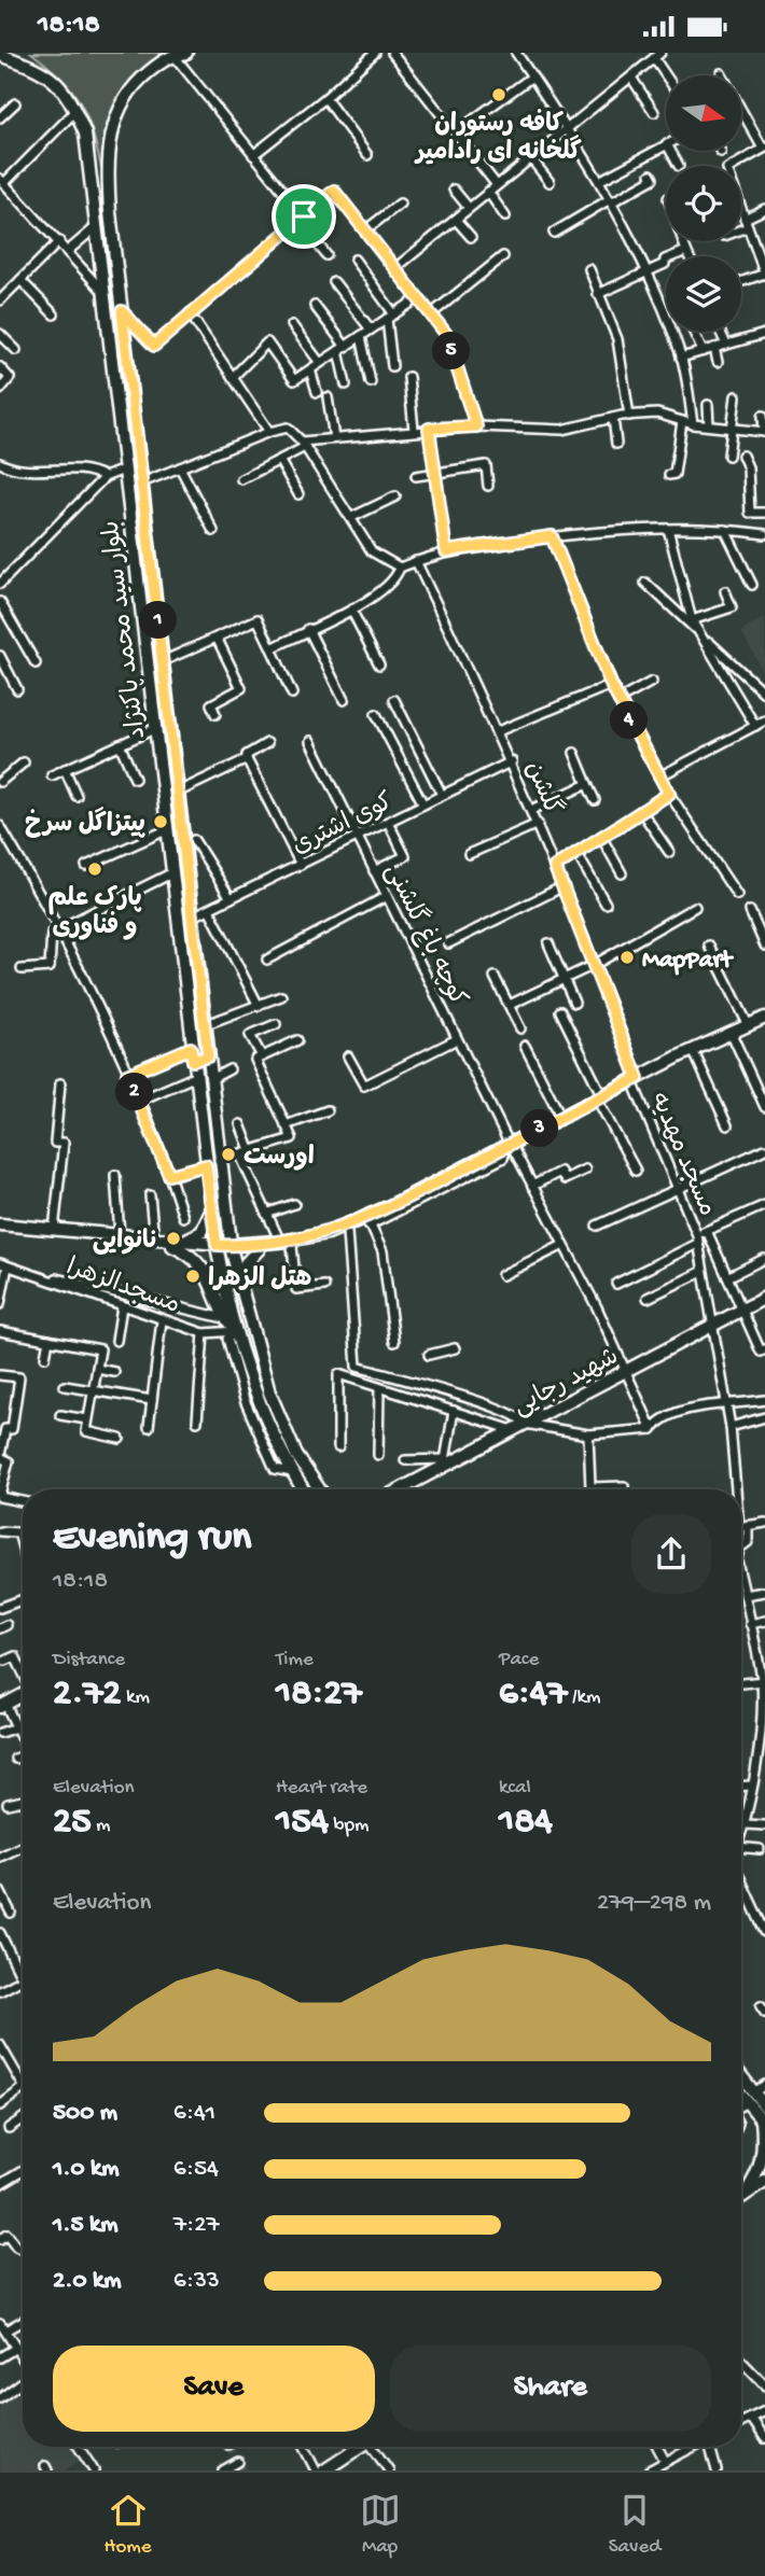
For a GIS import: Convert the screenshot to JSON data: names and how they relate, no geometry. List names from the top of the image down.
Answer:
{
  "streets": {
    "main road": ["بلوار سید محمد پاکنژاد", "شهید رجایی"],
    "street": [
      "گلشن",
      "کوی اشتری",
      "کوچه باغ گلشنی",
      "مسجد مهدیه",
      "مسجدالزهرا"
    ]
  },
  "crossings": [
    ["بلوار سید محمد پاکنژاد", "کوی اشتری"],
    ["بلوار سید محمد پاکنژاد", "مسجدالزهرا"],
    ["گلشن", "کوی اشتری"],
    ["گلشن", "مسجد مهدیه"],
    ["کوی اشتری", "کوچه باغ گلشنی"],
    ["کوچه باغ گلشنی", "شهید رجایی"],
    ["مسجد مهدیه", "شهید رجایی"]
  ],
  "places": [
    "کافه رستوران گلخانه ای رادامیر",
    "پیتزاگل سرخ",
    "پارک علم و فناوری",
    "MapPart",
    "اورست",
    "نانوایی",
    "هتل الزهرا"
  ],
  "north": "right",
  "page": {
    "status": "18:18",
    "pins": [
      "5",
      "1",
      "4",
      "2",
      "3"
    ],
    "heading": ["Evening run", "18:18"],
    "stats": [
      ["Distance", "2.72 km"],
      ["Time", "18:27"],
      ["Pace", "6:47 /km"],
      ["Elevation", "25 m"],
      ["Heart rate", "154 bpm"],
      ["kcal", "184"]
    ],
    "chart": ["Elevation", "279–298 m"],
    "list": [
      {
        "name": "500 m",
        "note": "6:41"
      },
      {
        "name": "1.0 km",
        "note": "6:54"
      },
      {
        "name": "1.5 km",
        "note": "7:27"
      },
      {
        "name": "2.0 km",
        "note": "6:33"
      }
    ],
    "buttons": ["Save", "Share"],
    "tabs": ["Home", "Map", "Saved"]
  }
}
